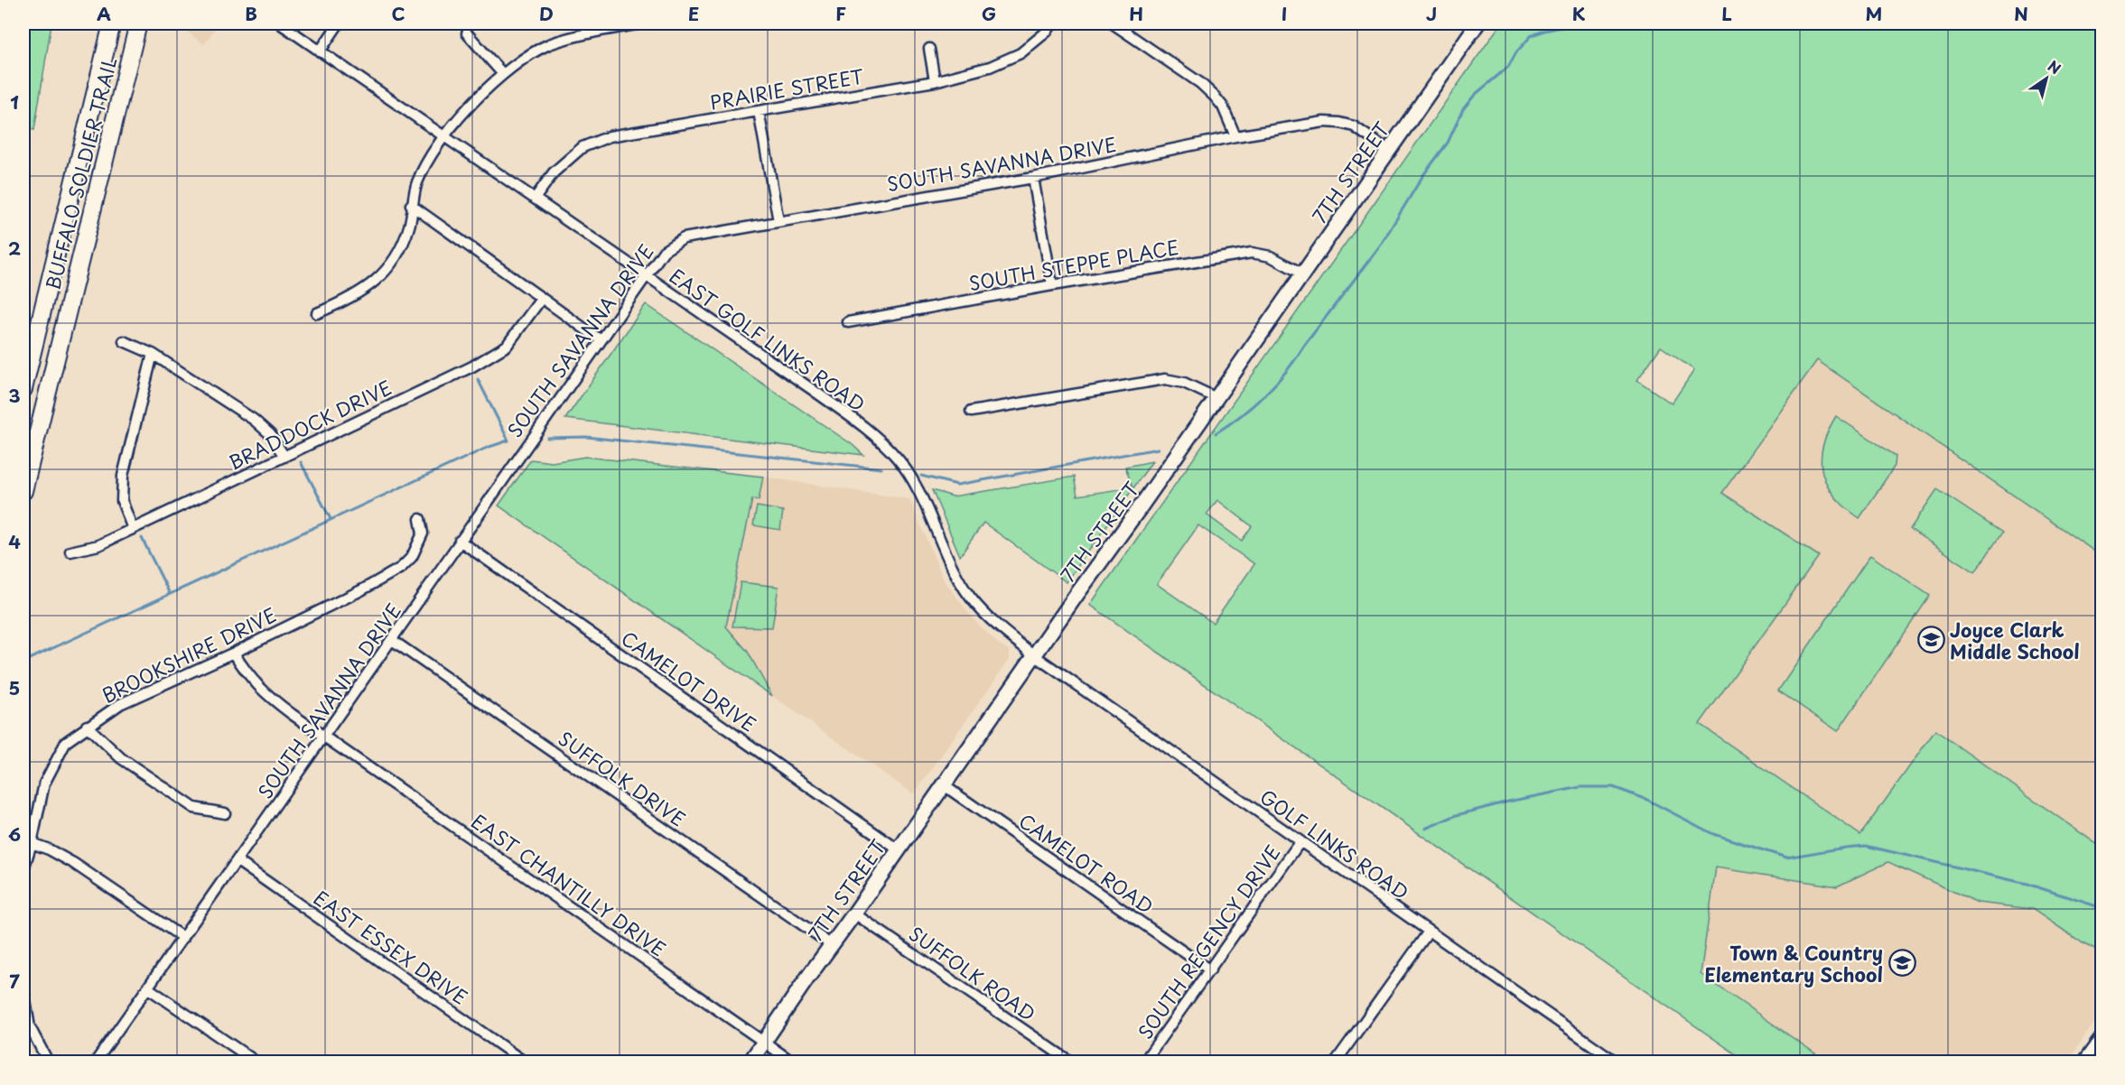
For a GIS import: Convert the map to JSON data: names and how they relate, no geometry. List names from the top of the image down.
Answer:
{
  "streets": {
    "main road": ["7TH STREET", "BUFFALO SOLDIER TRAIL"],
    "street": [
      "PRAIRIE STREET",
      "SOUTH SAVANNA DRIVE",
      "SOUTH STEPPE PLACE",
      "EAST GOLF LINKS ROAD",
      "BRADDOCK DRIVE",
      "BROOKSHIRE DRIVE",
      "CAMELOT DRIVE",
      "SUFFOLK DRIVE",
      "GOLF LINKS ROAD",
      "CAMELOT ROAD",
      "EAST CHANTILLY DRIVE",
      "SOUTH REGENCY DRIVE",
      "EAST ESSEX DRIVE",
      "SUFFOLK ROAD"
    ]
  },
  "crossings": [
    ["PRAIRIE STREET", "EAST GOLF LINKS ROAD"],
    ["SOUTH SAVANNA DRIVE", "7TH STREET"],
    ["SOUTH SAVANNA DRIVE", "EAST GOLF LINKS ROAD"],
    ["SOUTH SAVANNA DRIVE", "CAMELOT DRIVE"],
    ["SOUTH SAVANNA DRIVE", "SUFFOLK DRIVE"],
    ["SOUTH SAVANNA DRIVE", "EAST CHANTILLY DRIVE"],
    ["SOUTH SAVANNA DRIVE", "EAST ESSEX DRIVE"],
    ["7TH STREET", "SOUTH STEPPE PLACE"],
    ["7TH STREET", "EAST GOLF LINKS ROAD"],
    ["7TH STREET", "CAMELOT DRIVE"],
    ["7TH STREET", "SUFFOLK DRIVE"],
    ["7TH STREET", "GOLF LINKS ROAD"],
    ["7TH STREET", "CAMELOT ROAD"],
    ["7TH STREET", "EAST CHANTILLY DRIVE"],
    ["7TH STREET", "SUFFOLK ROAD"],
    ["EAST GOLF LINKS ROAD", "GOLF LINKS ROAD"],
    ["BROOKSHIRE DRIVE", "EAST CHANTILLY DRIVE"],
    ["GOLF LINKS ROAD", "SOUTH REGENCY DRIVE"],
    ["CAMELOT ROAD", "SOUTH REGENCY DRIVE"]
  ],
  "places": {
    "school or university": ["Joyce Clark Middle School", "Town & Country Elementary School"]
  },
  "north": "top right",
  "grid": {
    "columns": [
      "A",
      "B",
      "C",
      "D",
      "E",
      "F",
      "G",
      "H",
      "I",
      "J",
      "K",
      "L",
      "M",
      "N"
    ],
    "rows": [
      "1",
      "2",
      "3",
      "4",
      "5",
      "6",
      "7"
    ]
  }
}
